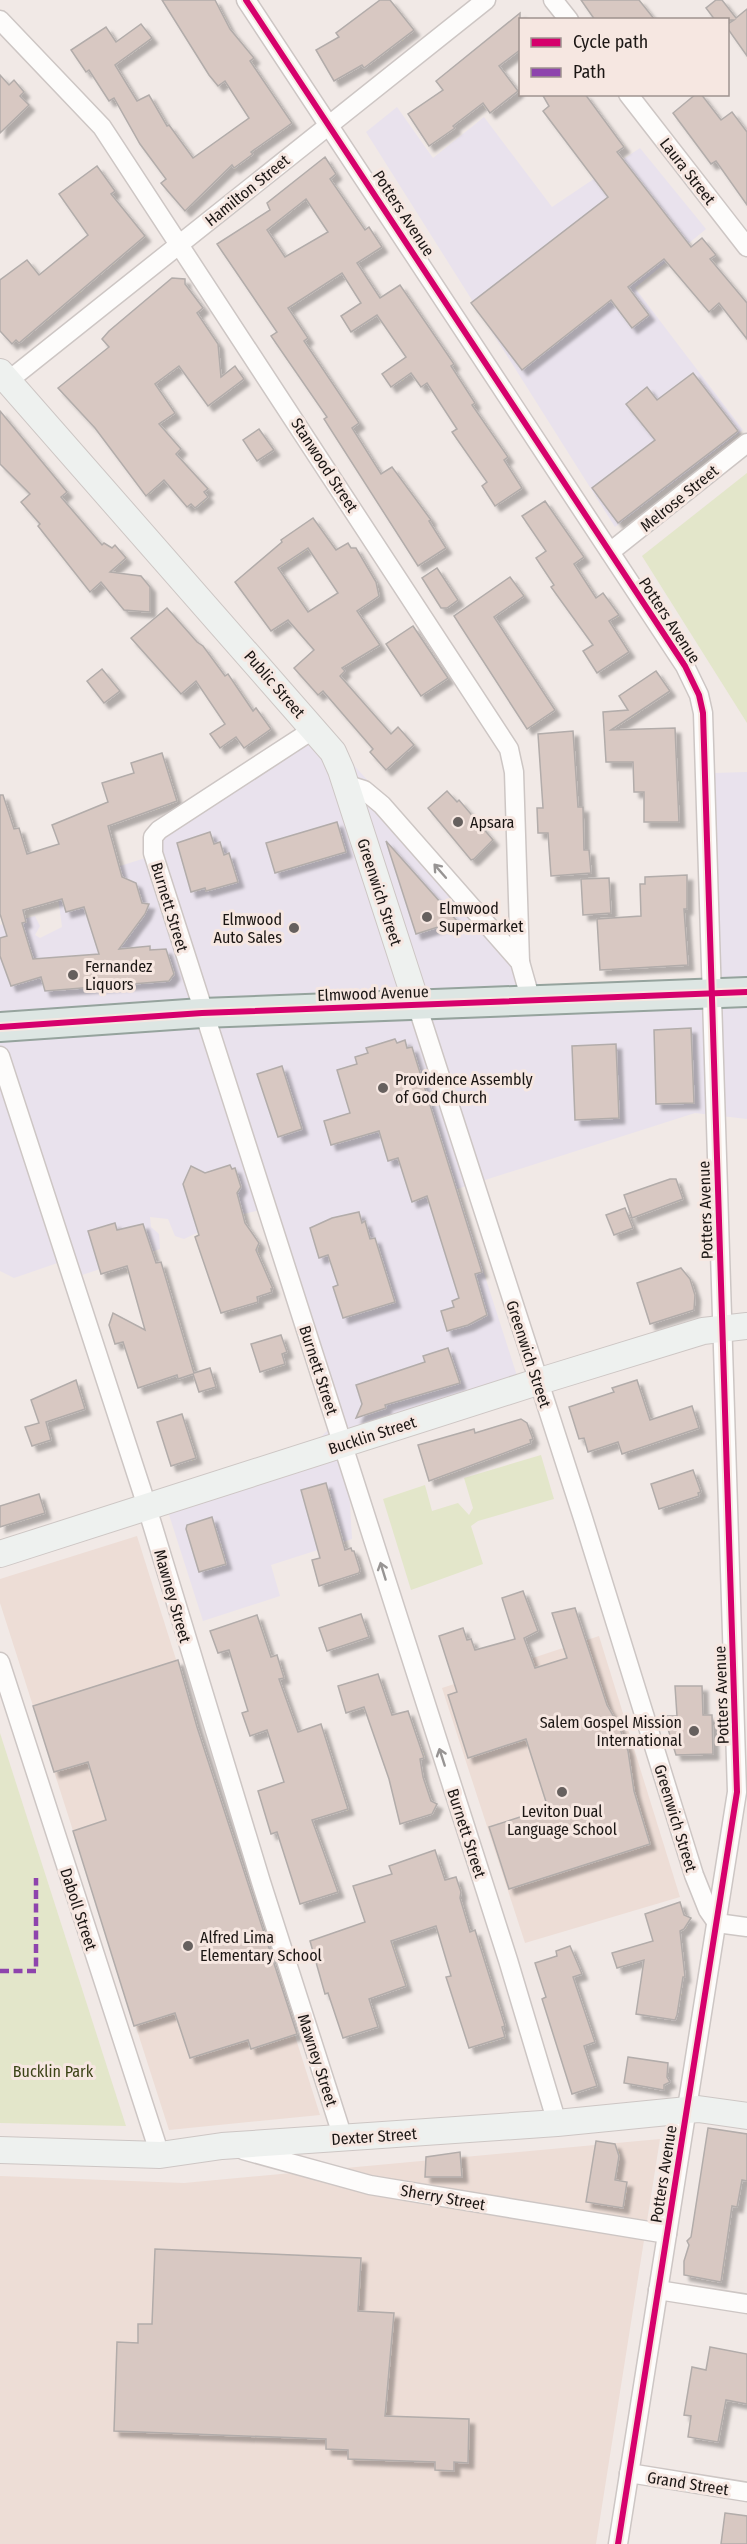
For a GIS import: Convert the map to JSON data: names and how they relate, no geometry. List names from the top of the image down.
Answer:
{
  "streets": {
    "main road": ["Elmwood Avenue"],
    "street": [
      "Laura Street",
      "Hamilton Street",
      "Potters Avenue",
      "Stanwood Street",
      "Melrose Street",
      "Public Street",
      "Greenwich Street",
      "Burnett Street",
      "Bucklin Street",
      "Mawney Street",
      "Daboll Street",
      "Dexter Street",
      "Sherry Street",
      "Grand Street"
    ]
  },
  "crossings": [
    ["Hamilton Street", "Potters Avenue"],
    ["Hamilton Street", "Stanwood Street"],
    ["Hamilton Street", "Public Street"],
    ["Potters Avenue", "Melrose Street"],
    ["Potters Avenue", "Greenwich Street"],
    ["Potters Avenue", "Elmwood Avenue"],
    ["Potters Avenue", "Bucklin Street"],
    ["Potters Avenue", "Dexter Street"],
    ["Potters Avenue", "Sherry Street"],
    ["Potters Avenue", "Grand Street"],
    ["Public Street", "Greenwich Street"],
    ["Public Street", "Burnett Street"],
    ["Greenwich Street", "Elmwood Avenue"],
    ["Greenwich Street", "Bucklin Street"],
    ["Burnett Street", "Elmwood Avenue"],
    ["Burnett Street", "Bucklin Street"],
    ["Burnett Street", "Dexter Street"],
    ["Bucklin Street", "Mawney Street"],
    ["Mawney Street", "Dexter Street"],
    ["Daboll Street", "Dexter Street"],
    ["Dexter Street", "Sherry Street"]
  ],
  "one_way": ["Burnett Street"],
  "parks": ["Bucklin Park"],
  "places": [
    "Apsara",
    "Elmwood Supermarket",
    "Elmwood Auto Sales",
    "Fernandez Liquors",
    "Providence Assembly of God Church",
    "Salem Gospel Mission International",
    "Leviton Dual Language School",
    "Alfred Lima Elementary School"
  ],
  "legend": ["Cycle path", "Path"]
}
